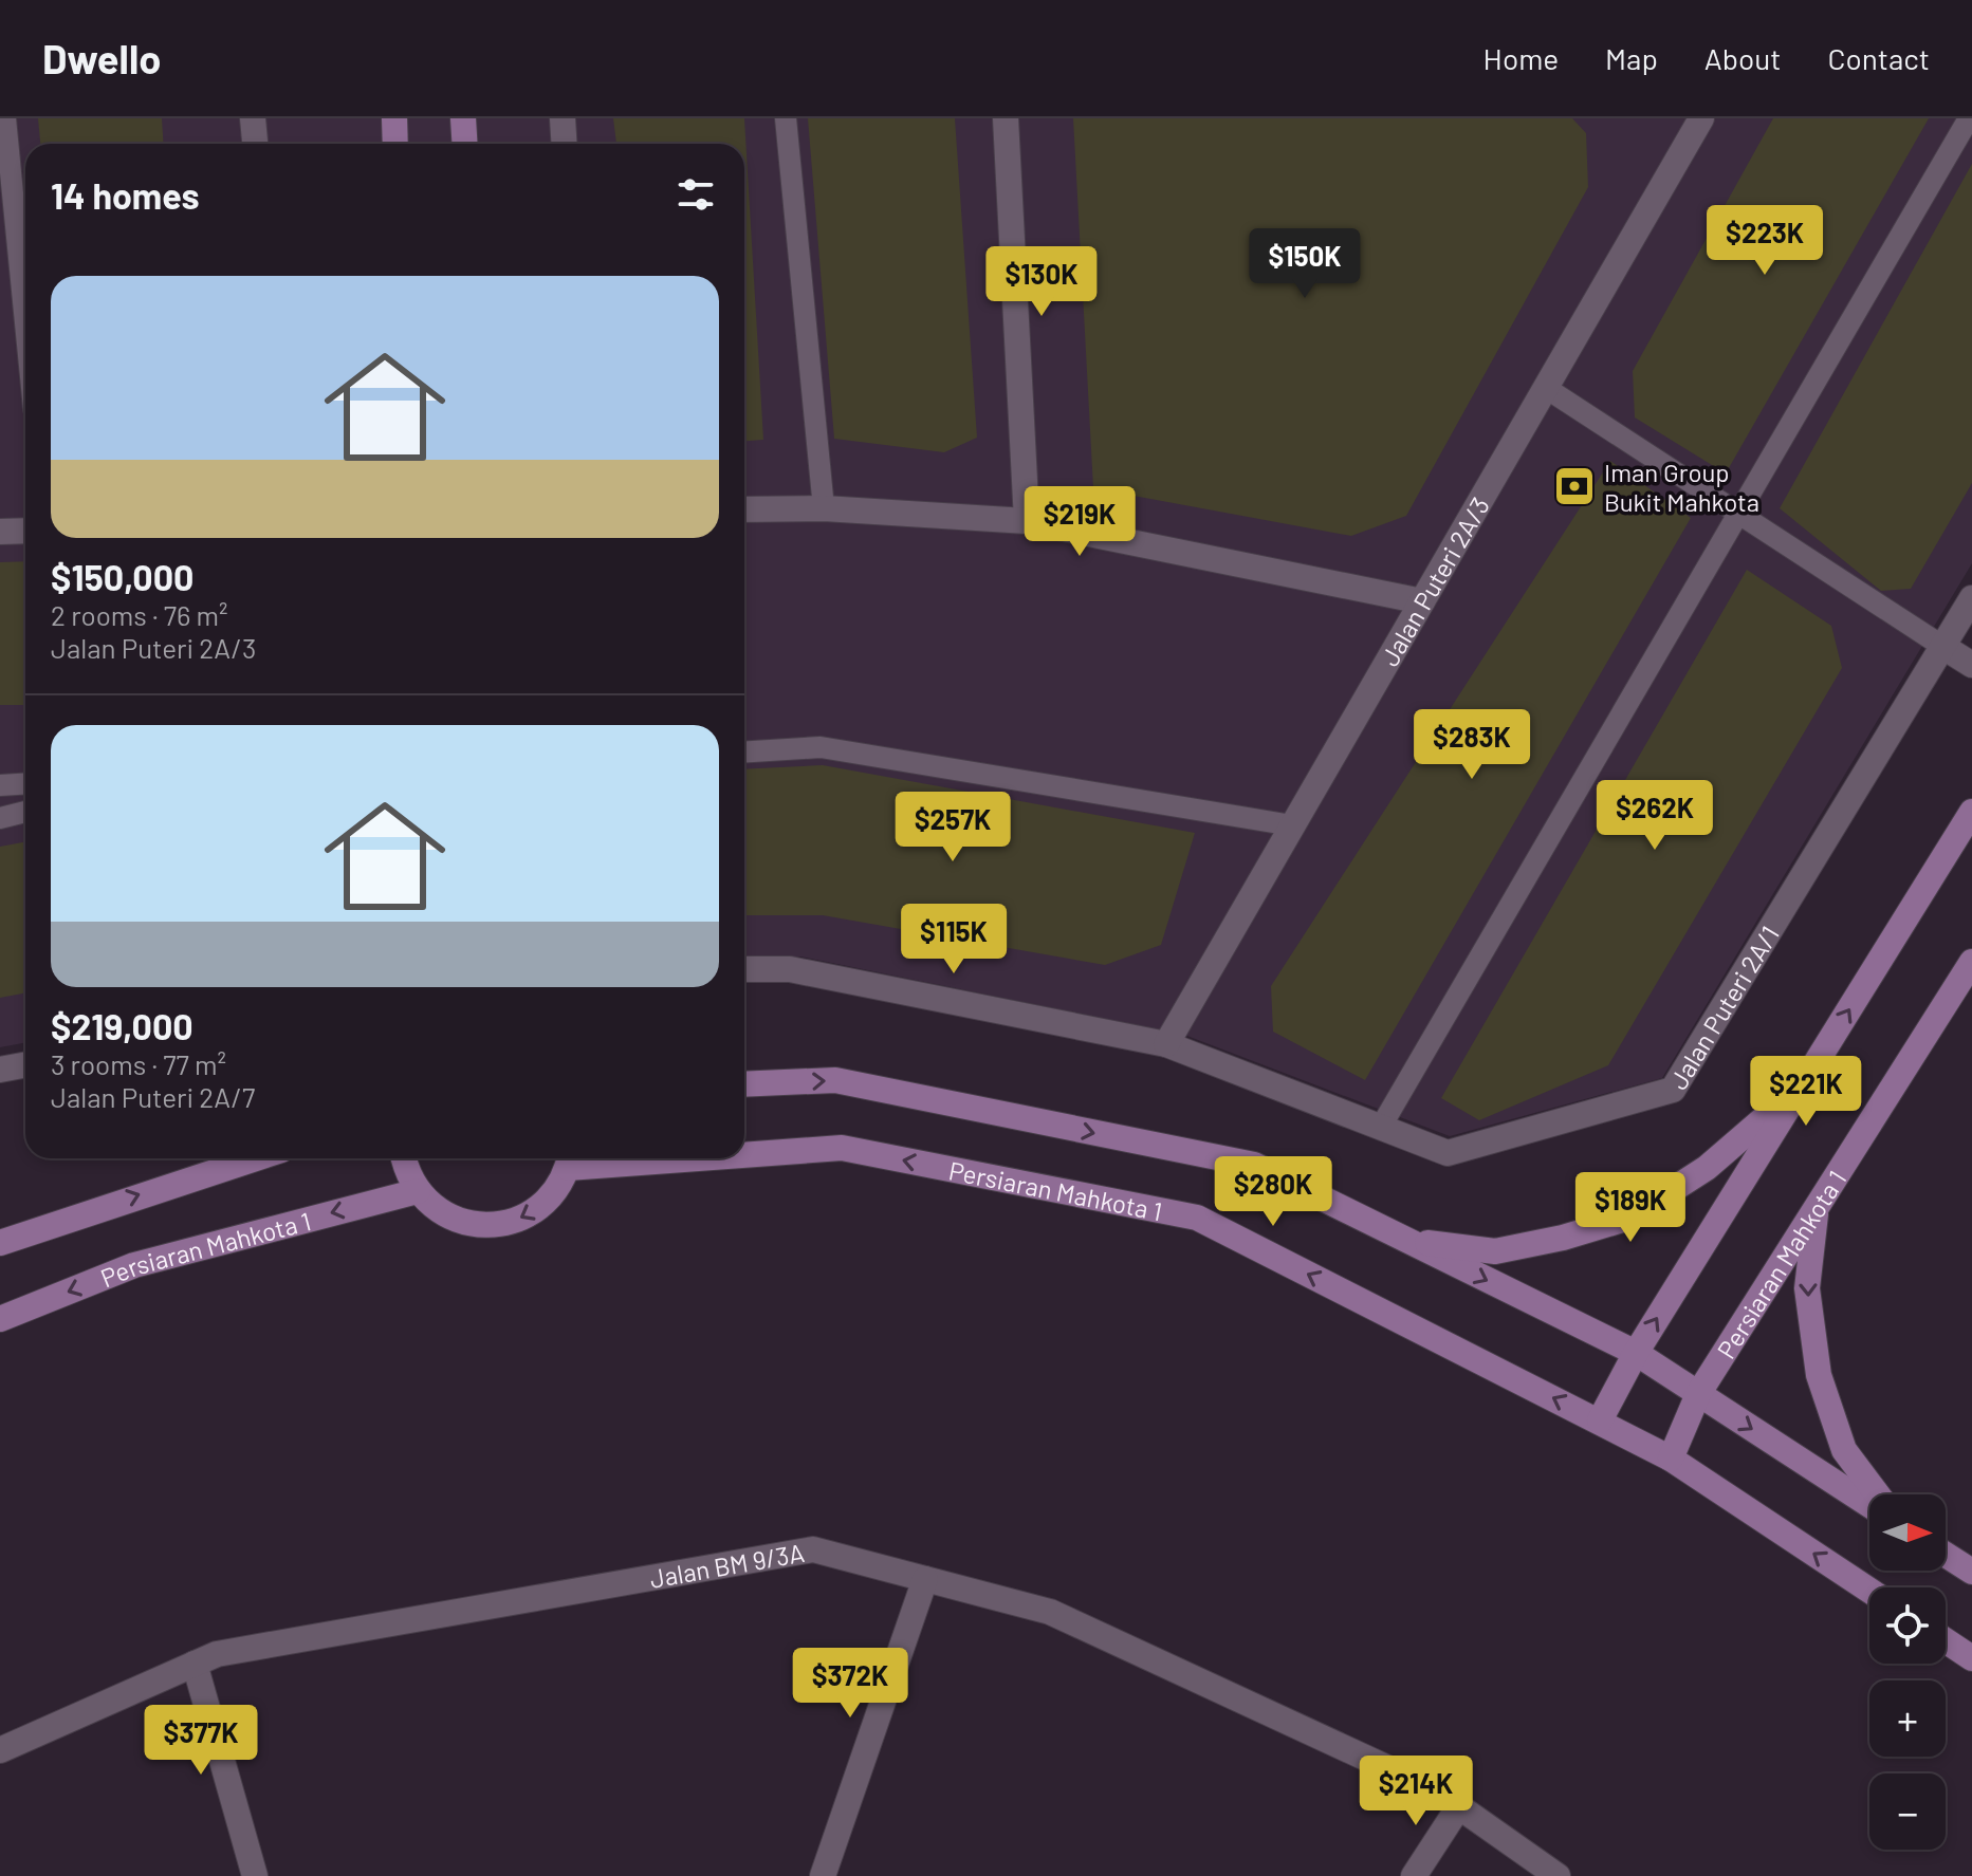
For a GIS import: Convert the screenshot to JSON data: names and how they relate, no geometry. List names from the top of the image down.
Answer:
{
  "streets": {
    "main road": ["Persiaran Mahkota 1"],
    "street": ["Jalan Puteri 2A/3", "Jalan Puteri 2A/1", "Jalan BM 9/3A"]
  },
  "crossings": [
    ["Jalan Puteri 2A/3", "Jalan Puteri 2A/1"]
  ],
  "places": {
    "bank": ["Iman Group Bukit Mahkota"]
  },
  "north": "right",
  "page": {
    "header": "Dwello",
    "nav": [
      "Home",
      "Map",
      "About",
      "Contact"
    ],
    "heading": "14 homes",
    "price": [
      "$223K",
      "$150K",
      "$130K",
      "$219K",
      "$283K",
      "$262K",
      "$257K",
      "$115K",
      "$221K",
      "$280K",
      "$189K",
      "$372K",
      "$377K",
      "$214K"
    ],
    "list": [
      {
        "name": "$150,000",
        "note": "2 rooms · 76 m² · Jalan Puteri 2A/3"
      },
      {
        "name": "$219,000",
        "note": "3 rooms · 77 m² · Jalan Puteri 2A/7"
      }
    ],
    "map_buttons": ["+", "−"]
  }
}
